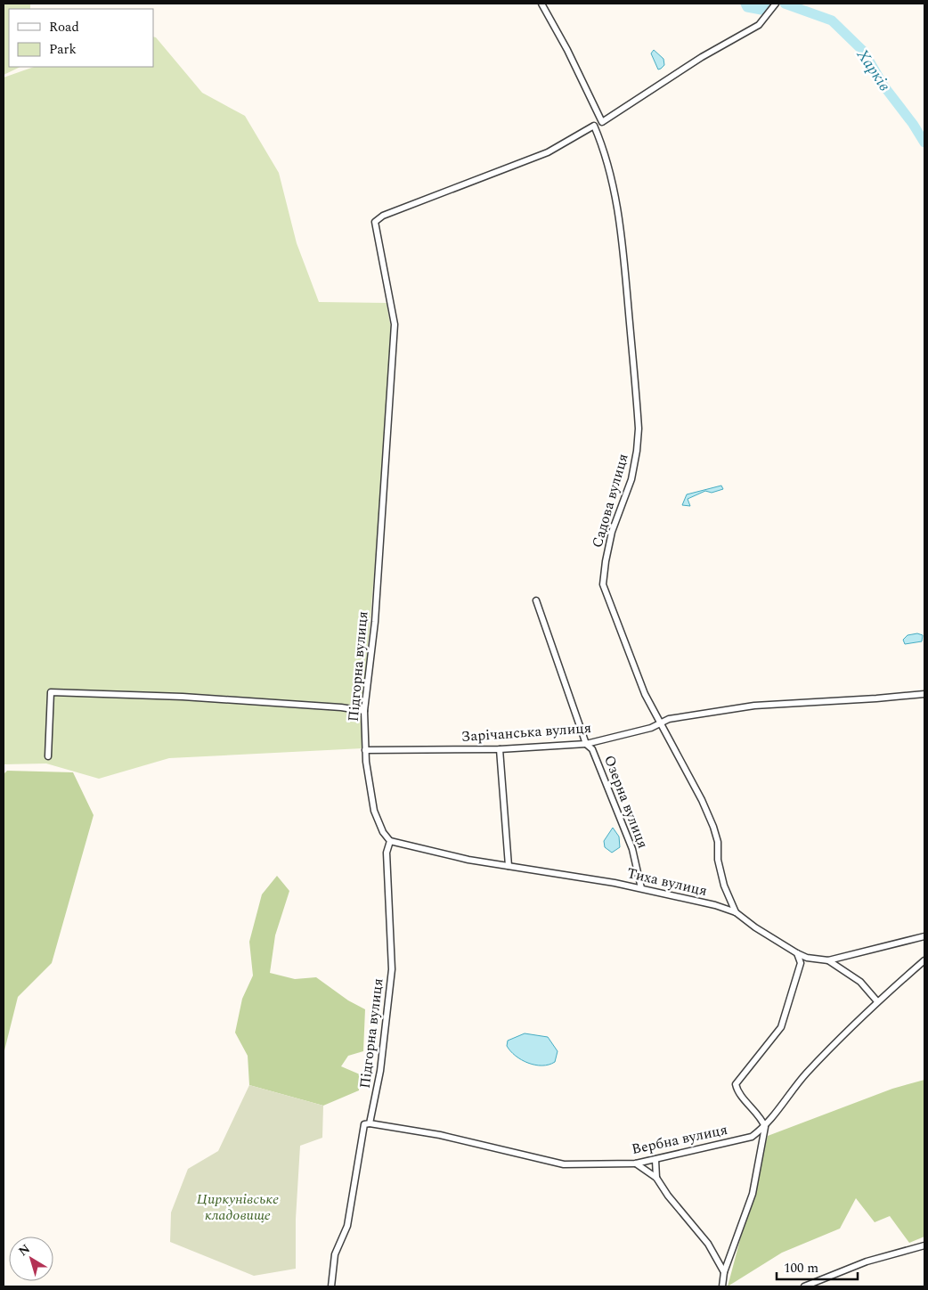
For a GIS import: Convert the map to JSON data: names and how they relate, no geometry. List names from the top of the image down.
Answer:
{
  "streets": {
    "street": [
      "Садова вулиця",
      "Підгорна вулиця",
      "Зарічанська вулиця",
      "Озерна вулиця",
      "Тиха вулиця",
      "Вербна вулиця"
    ]
  },
  "crossings": [
    ["Садова вулиця", "Підгорна вулиця"],
    ["Садова вулиця", "Зарічанська вулиця"],
    ["Садова вулиця", "Тиха вулиця"],
    ["Підгорна вулиця", "Зарічанська вулиця"],
    ["Підгорна вулиця", "Тиха вулиця"],
    ["Підгорна вулиця", "Вербна вулиця"],
    ["Зарічанська вулиця", "Озерна вулиця"],
    ["Озерна вулиця", "Тиха вулиця"]
  ],
  "water": ["Харків"],
  "parks": ["Циркунівське кладовище"],
  "legend": ["Road", "Park"],
  "scale_bar": "100 m",
  "north": "top left"
}
